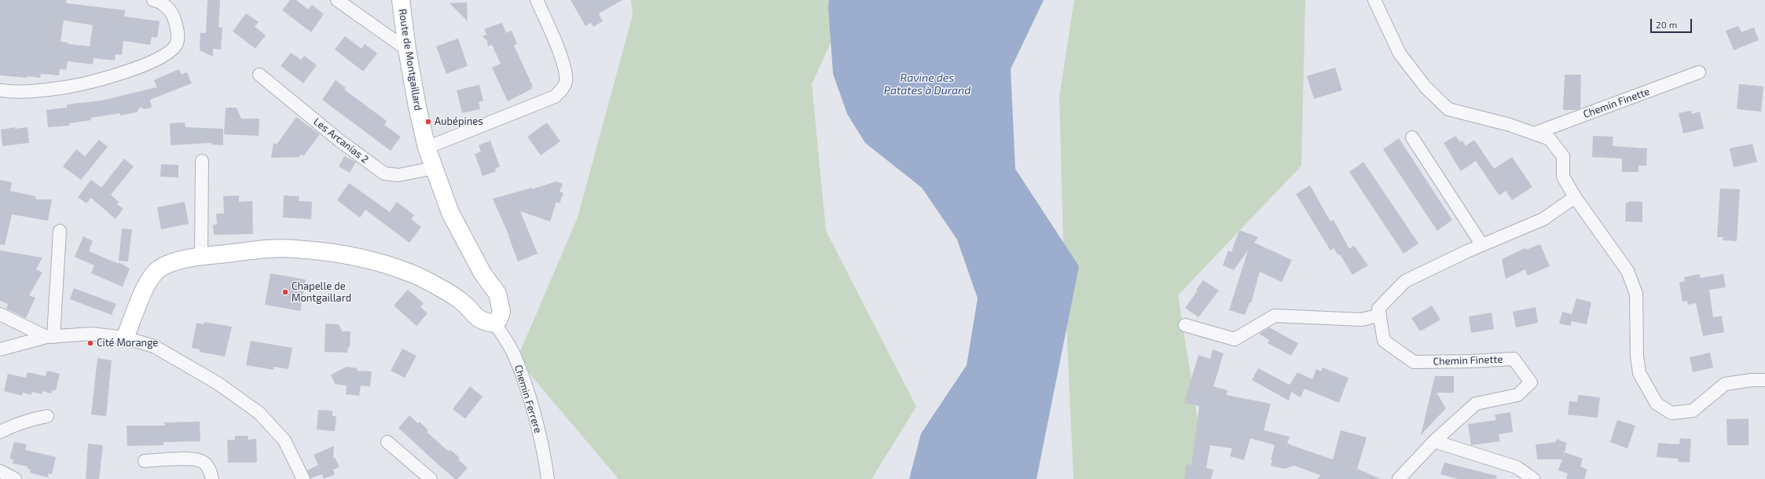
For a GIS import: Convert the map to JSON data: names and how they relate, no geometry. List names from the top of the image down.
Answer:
{
  "streets": {
    "street": [
      "Route de Montgaillard",
      "Chemin Finette",
      "Les Arcanias 2",
      "Chemin Ferrere"
    ]
  },
  "crossings": [
    ["Route de Montgaillard", "Les Arcanias 2"],
    ["Route de Montgaillard", "Chemin Ferrere"]
  ],
  "water": ["Ravine des Patates à Durand"],
  "places": ["Aubépines", "Chapelle de Montgaillard", "Cité Morange"],
  "scale_bar": "20 m"
}
